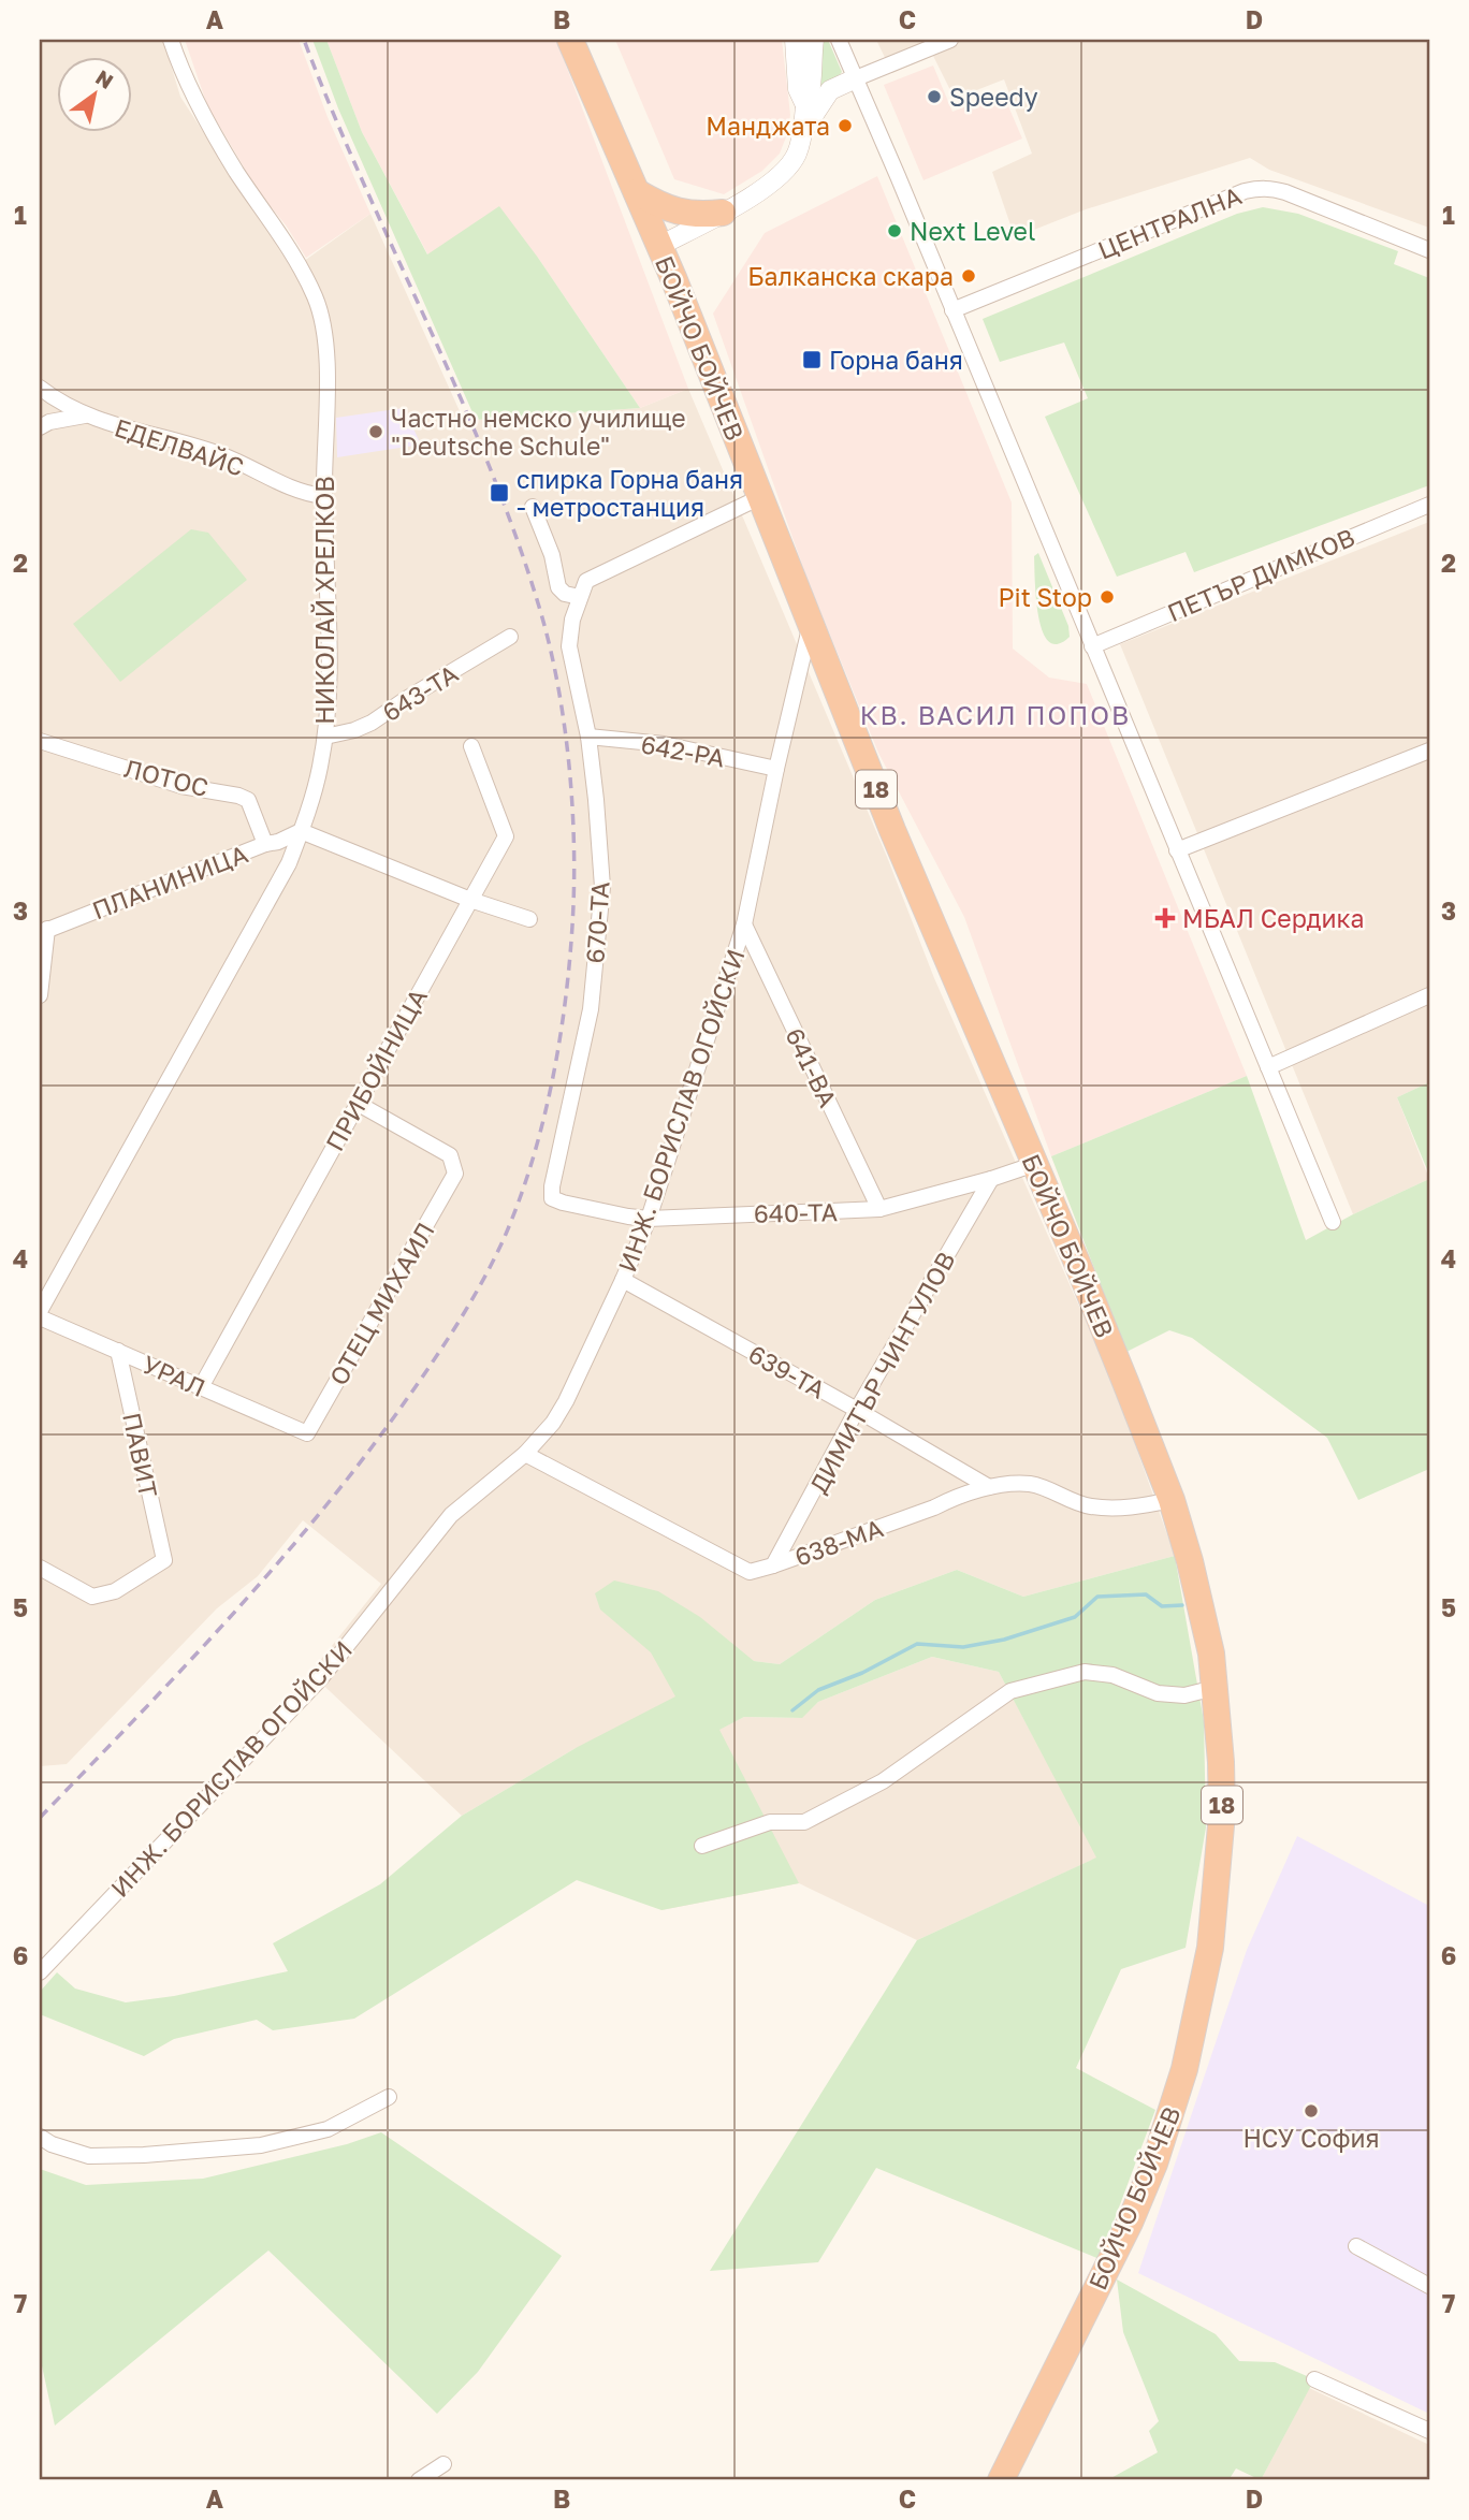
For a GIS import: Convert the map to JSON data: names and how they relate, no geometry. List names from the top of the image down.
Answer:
{
  "streets": {
    "highway": ["БОЙЧО БОЙЧЕВ", "18"],
    "street": [
      "ЦЕНТРАЛНА",
      "ЕДЕЛВАЙС",
      "ПЕТЪР ДИМКОВ",
      "НИКОЛАЙ ХРЕЛКОВ",
      "643-ТА",
      "642-РА",
      "ЛОТОС",
      "ПЛАНИНИЦА",
      "670-ТА",
      "641-ВА",
      "ПРИБОЙНИЦА",
      "ИНЖ. БОРИСЛАВ ОГОЙСКИ",
      "640-ТА",
      "ОТЕЦ МИХАИЛ",
      "639-ТА",
      "ДИМИТЪР ЧИНТУЛОВ",
      "УРАЛ",
      "ПАВИТ",
      "638-МА"
    ]
  },
  "crossings": [
    ["БОЙЧО БОЙЧЕВ", "ИНЖ. БОРИСЛАВ ОГОЙСКИ"],
    ["БОЙЧО БОЙЧЕВ", "640-ТА"],
    ["БОЙЧО БОЙЧЕВ", "638-МА"],
    ["ЕДЕЛВАЙС", "НИКОЛАЙ ХРЕЛКОВ"],
    ["НИКОЛАЙ ХРЕЛКОВ", "643-ТА"],
    ["НИКОЛАЙ ХРЕЛКОВ", "ПЛАНИНИЦА"],
    ["642-РА", "670-ТА"],
    ["642-РА", "ИНЖ. БОРИСЛАВ ОГОЙСКИ"],
    ["ЛОТОС", "ПЛАНИНИЦА"],
    ["670-ТА", "640-ТА"],
    ["641-ВА", "ИНЖ. БОРИСЛАВ ОГОЙСКИ"],
    ["641-ВА", "640-ТА"],
    ["ПРИБОЙНИЦА", "ОТЕЦ МИХАИЛ"],
    ["ПРИБОЙНИЦА", "УРАЛ"],
    ["ИНЖ. БОРИСЛАВ ОГОЙСКИ", "640-ТА"],
    ["ИНЖ. БОРИСЛАВ ОГОЙСКИ", "639-ТА"],
    ["ИНЖ. БОРИСЛАВ ОГОЙСКИ", "638-МА"],
    ["640-ТА", "ДИМИТЪР ЧИНТУЛОВ"],
    ["ОТЕЦ МИХАИЛ", "УРАЛ"],
    ["639-ТА", "ДИМИТЪР ЧИНТУЛОВ"],
    ["639-ТА", "638-МА"],
    ["ДИМИТЪР ЧИНТУЛОВ", "638-МА"],
    ["УРАЛ", "ПАВИТ"]
  ],
  "districts": ["КВ. ВАСИЛ ПОПОВ"],
  "places": {
    "other": [
      "Speedy",
      "Манджата",
      "Next Level",
      "Балканска скара",
      "Частно немско училище \"Deutsche Schule\"",
      "Pit Stop",
      "НСУ София"
    ],
    "transit": ["Горна баня", "спирка Горна баня - метростанция"],
    "health": ["МБАЛ Сердика"]
  },
  "north": "top right",
  "grid": {
    "columns": [
      "A",
      "B",
      "C",
      "D"
    ],
    "rows": [
      "1",
      "2",
      "3",
      "4",
      "5",
      "6",
      "7"
    ]
  }
}
